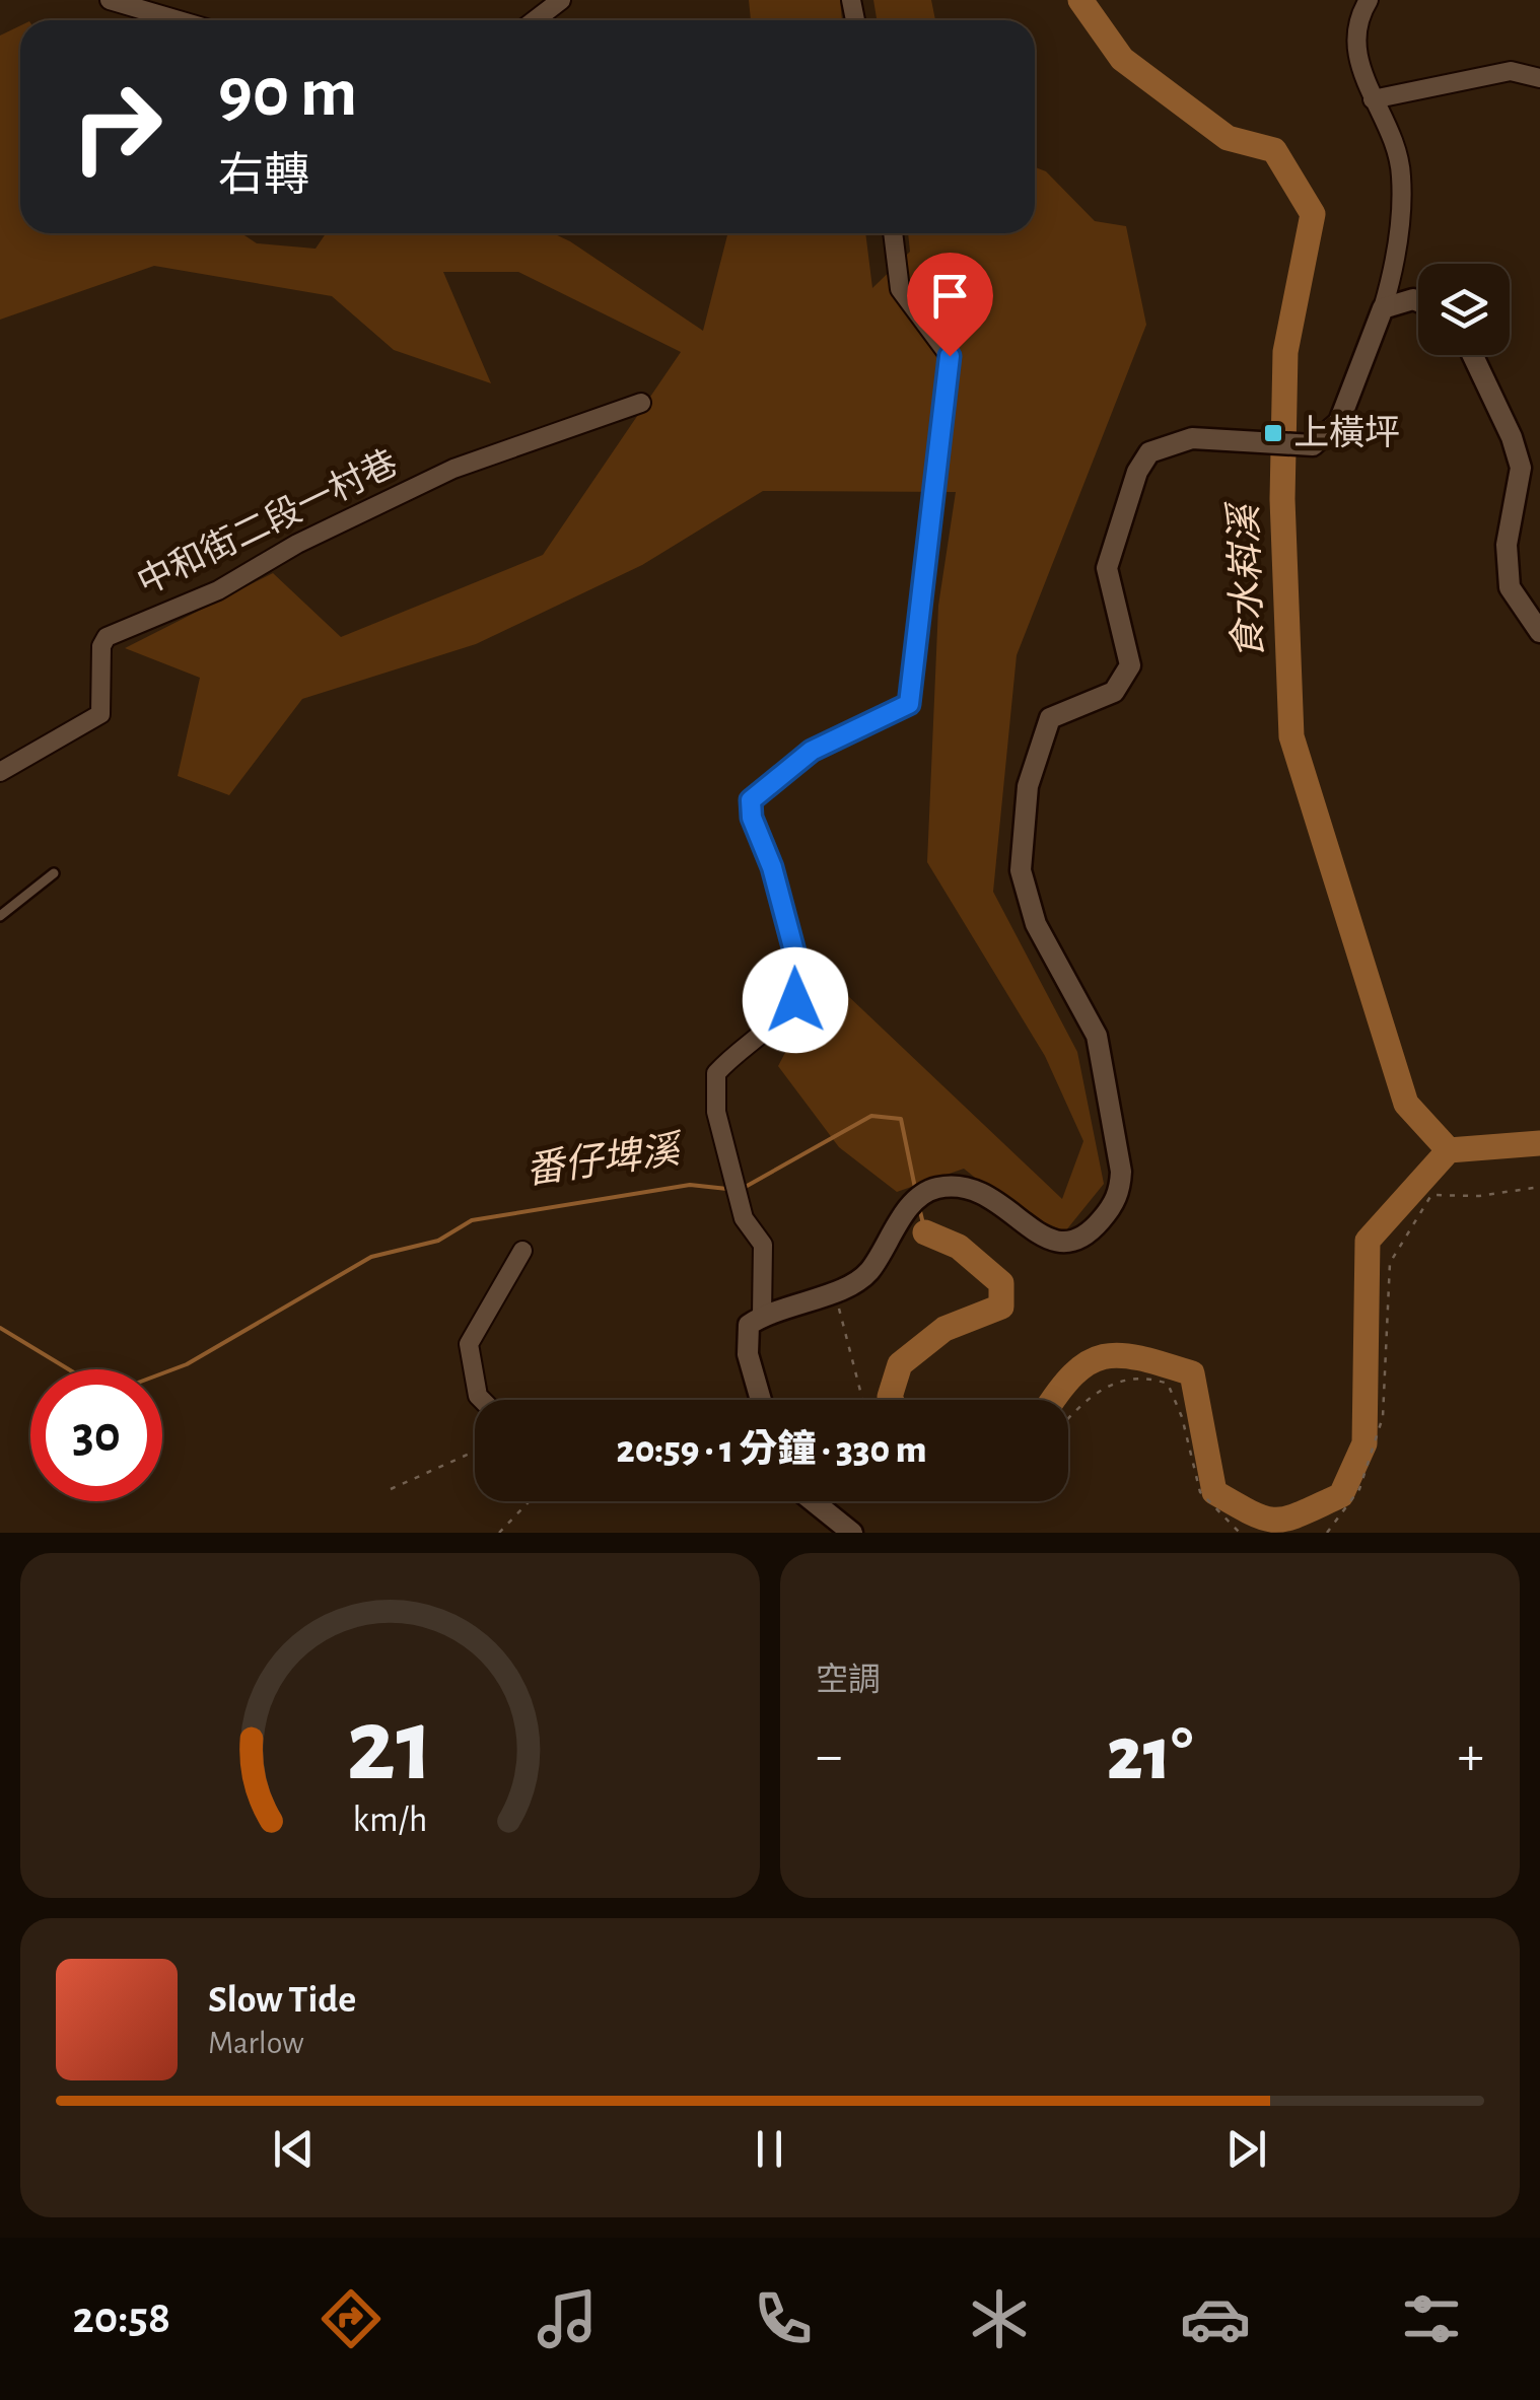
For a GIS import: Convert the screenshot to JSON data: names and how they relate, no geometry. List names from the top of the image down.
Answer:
{
  "streets": {
    "street": ["中和街二段一村巷"]
  },
  "water": ["食水嵙溪", "番仔埤溪"],
  "places": {
    "transit": ["上橫坪"]
  },
  "page": {
    "turn": ["90 m", "右轉"],
    "limit": "30",
    "trip": "20:59 · 1 分鐘 · 330 m",
    "tile": "空調",
    "heat": ["−", "21°", "+"],
    "song": ["Slow Tide", "Marlow"],
    "tabs": "20:58",
    "gauge": ["21", "km/h"]
  }
}
